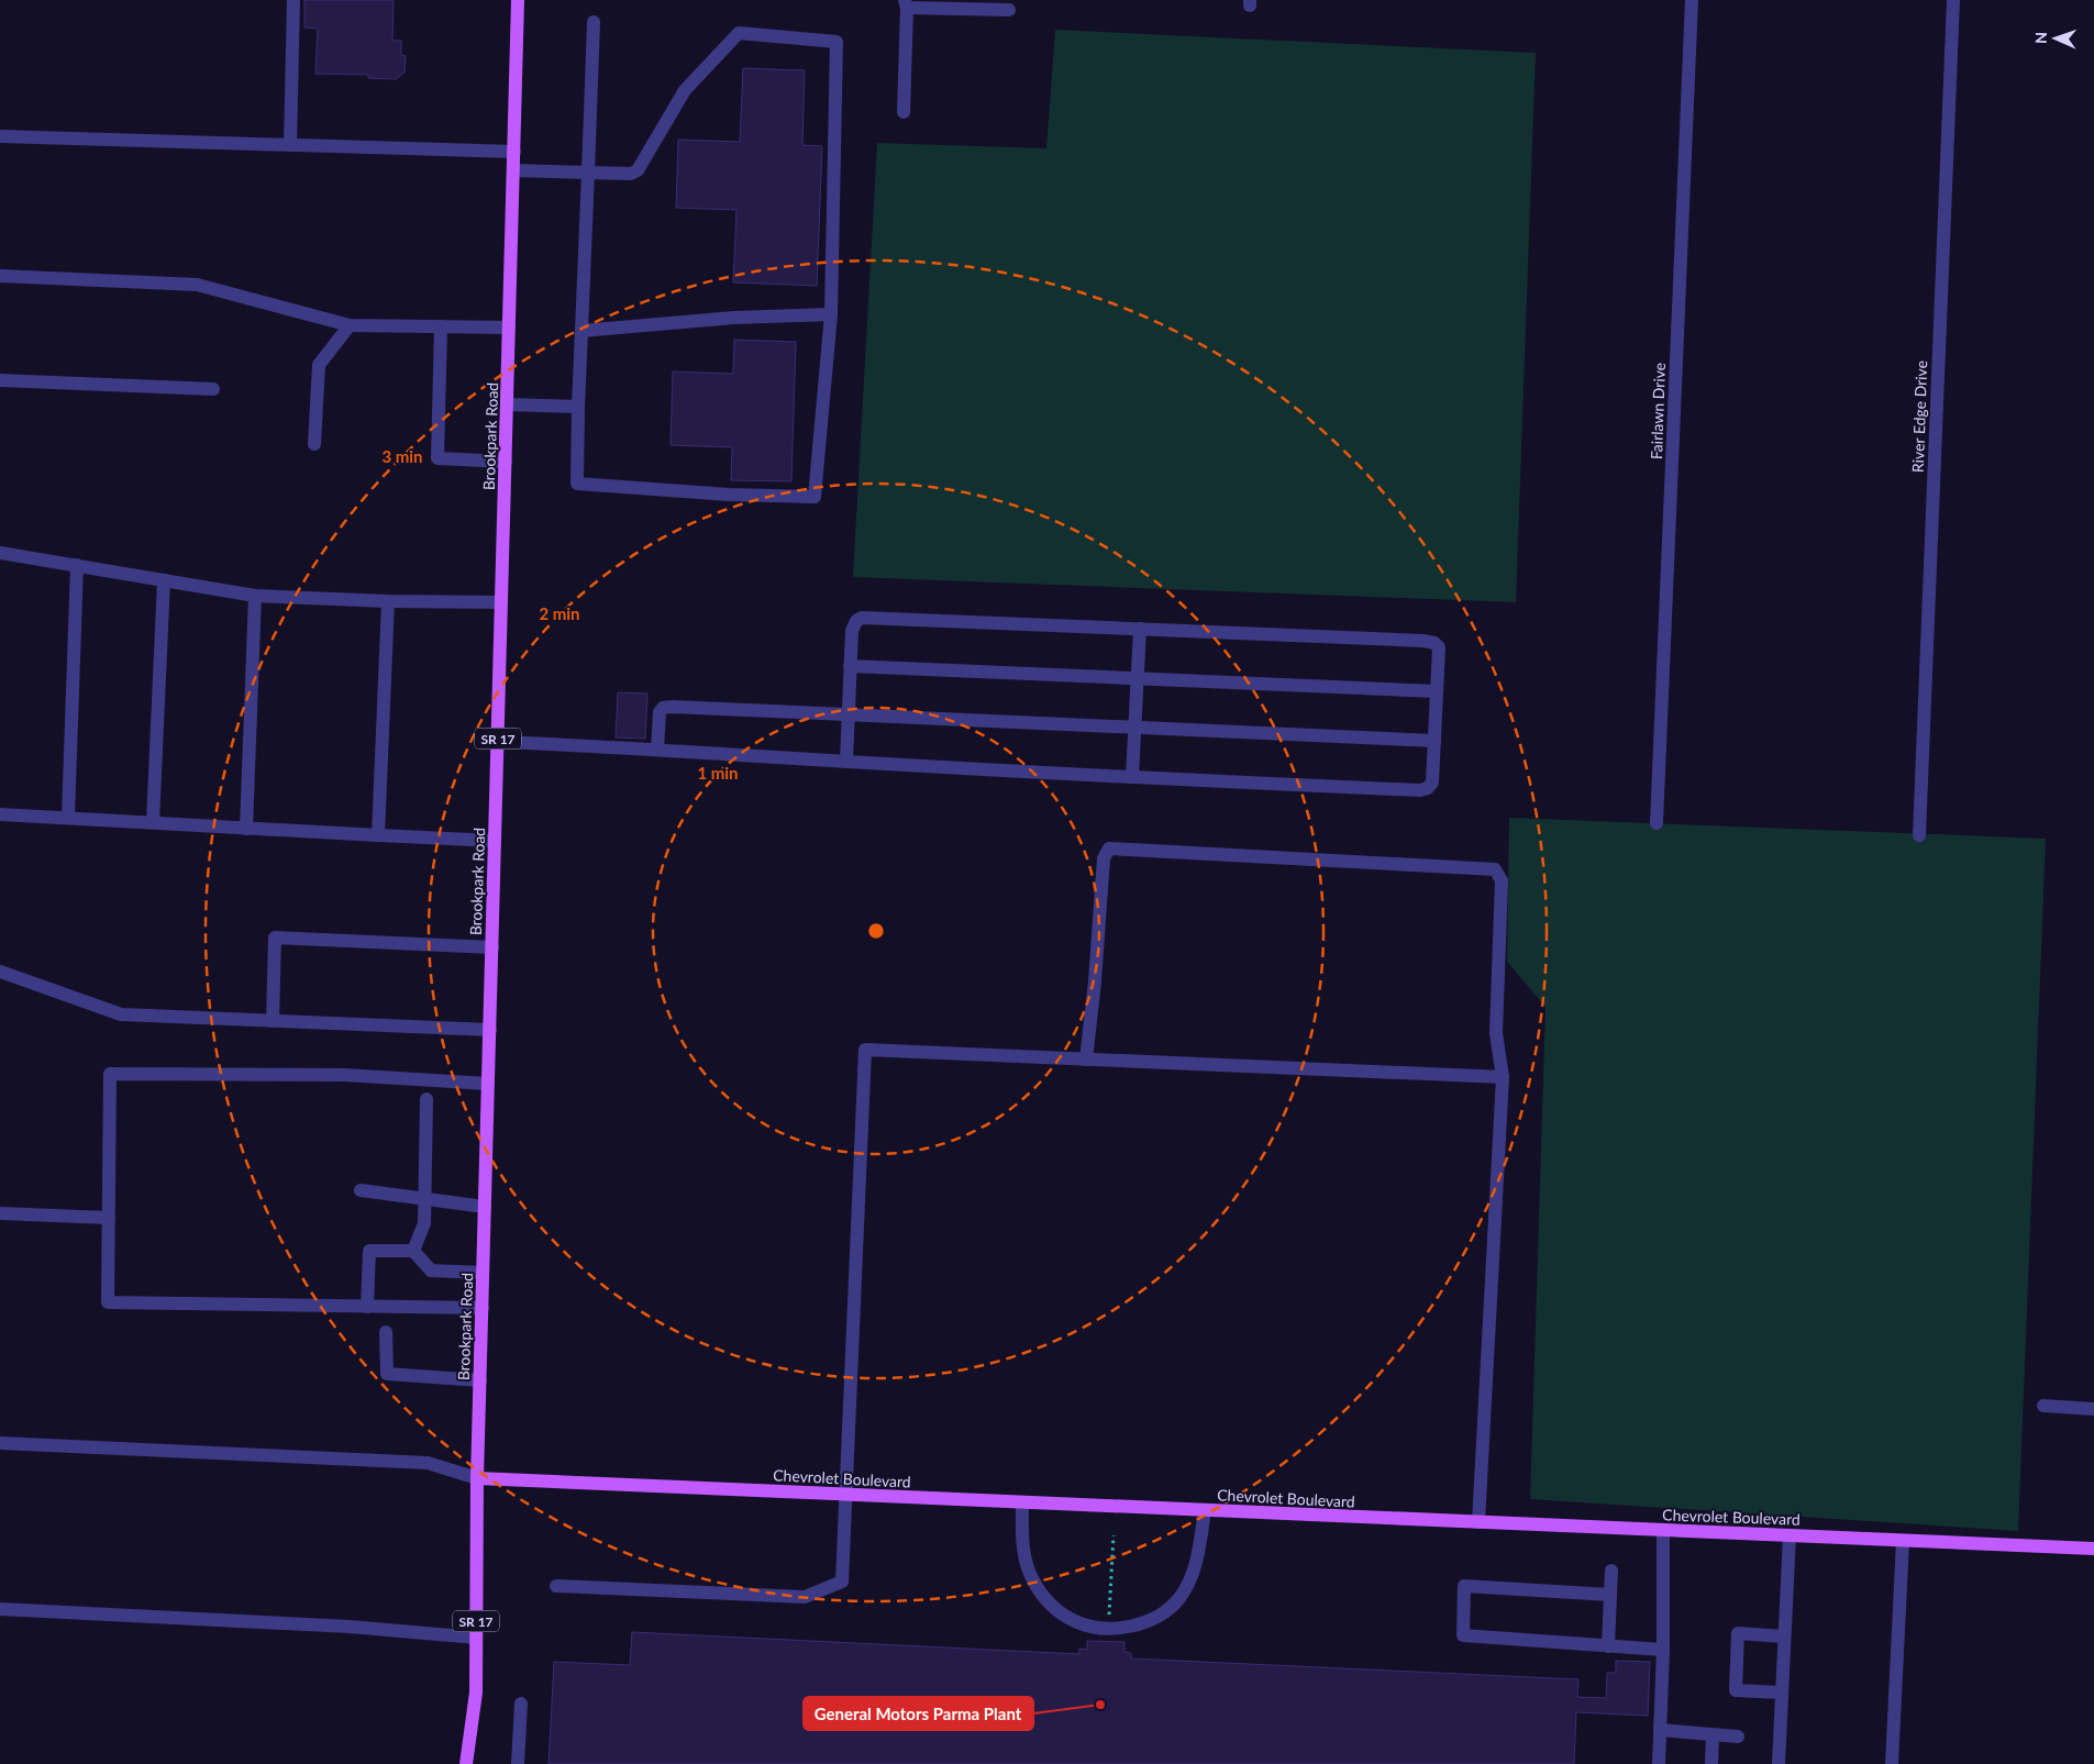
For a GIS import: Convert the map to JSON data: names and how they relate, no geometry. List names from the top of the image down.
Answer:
{
  "streets": {
    "main road": ["Brookpark Road", "SR 17", "Chevrolet Boulevard"],
    "street": ["Fairlawn Drive", "River Edge Drive"]
  },
  "crossings": [
    ["Brookpark Road", "Chevrolet Boulevard"]
  ],
  "places": ["General Motors Parma Plant"],
  "north": "left",
  "rings": ["3 min", "2 min", "1 min"]
}
